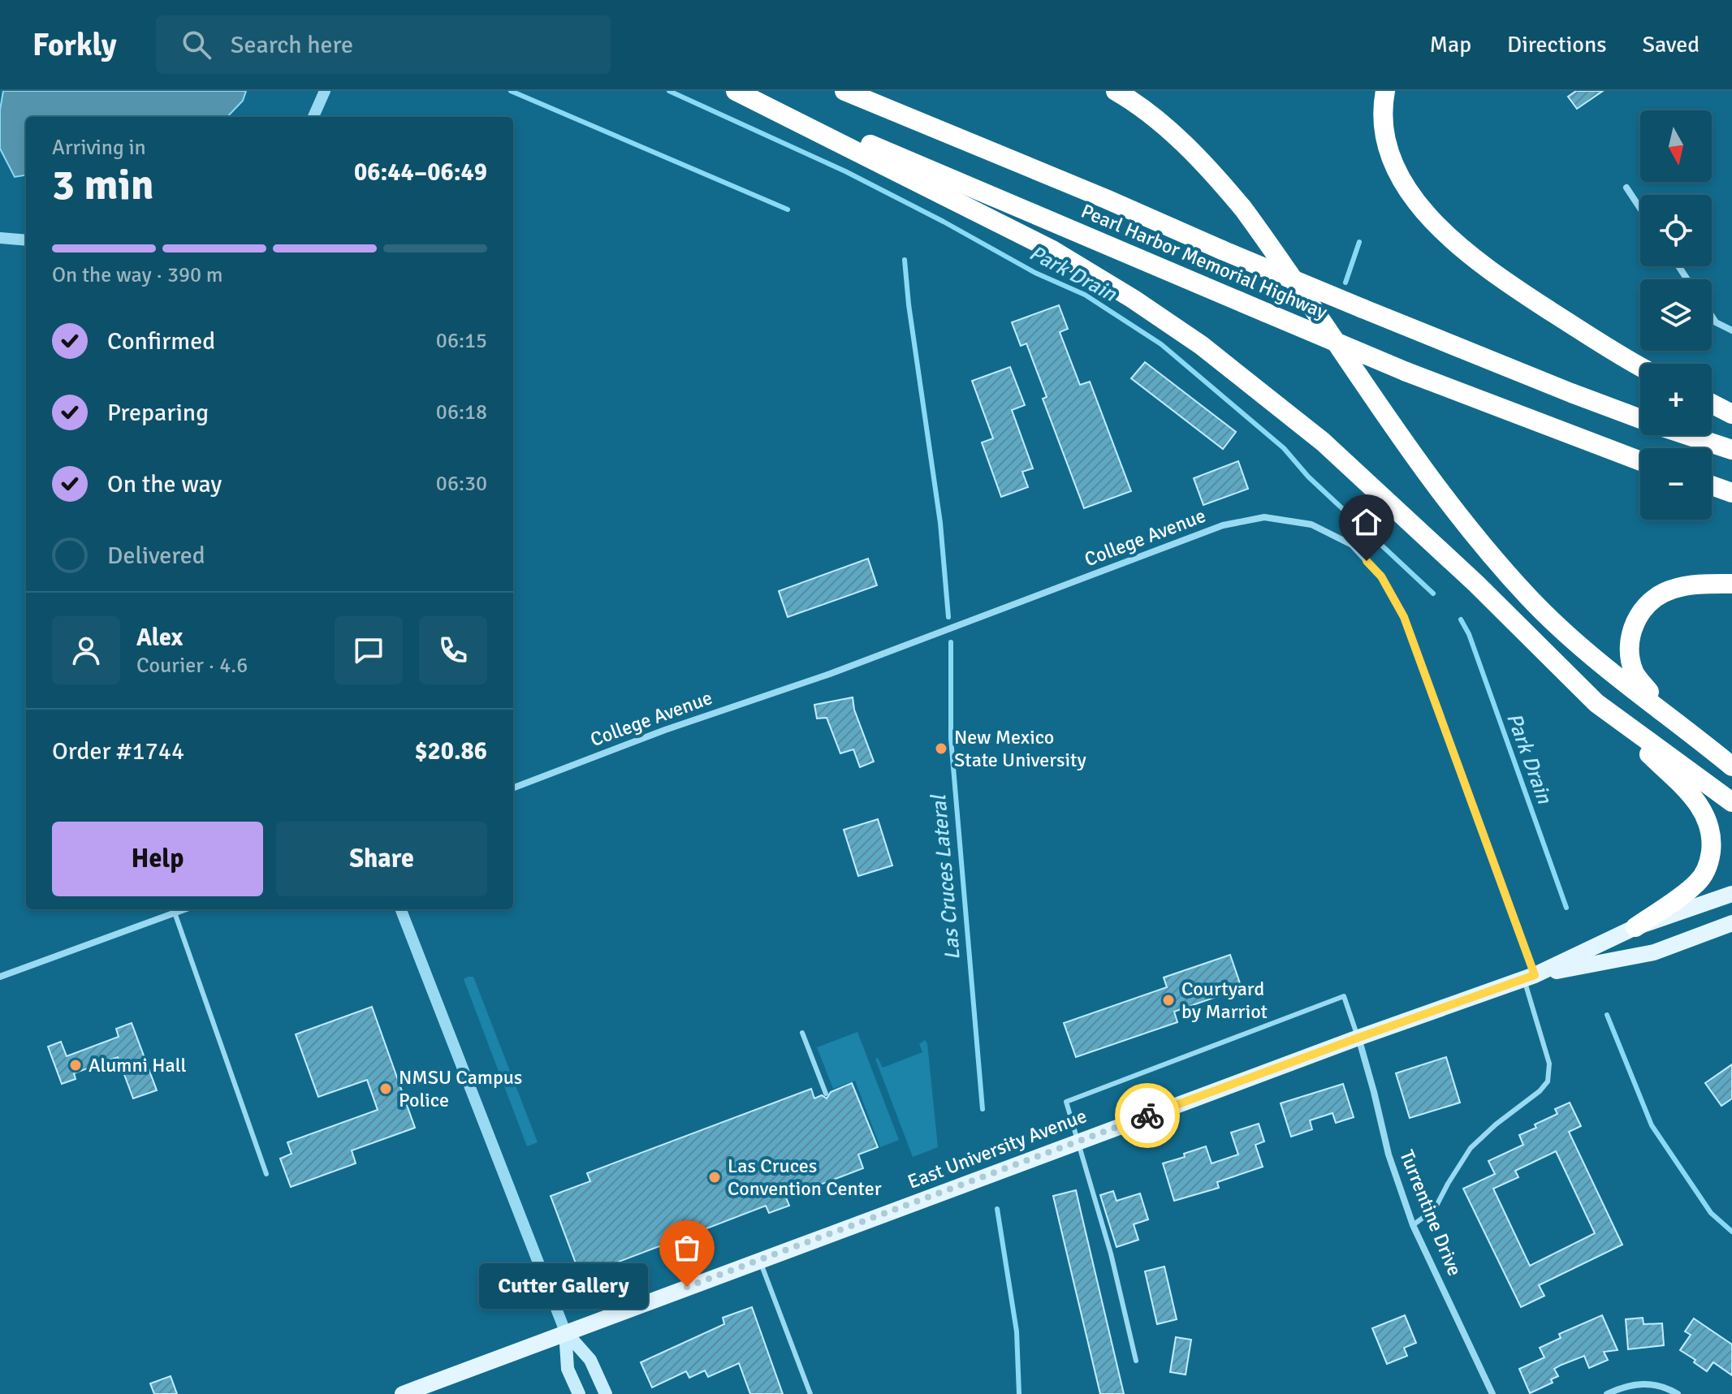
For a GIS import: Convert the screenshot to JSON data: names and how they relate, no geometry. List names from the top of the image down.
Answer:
{
  "streets": {
    "highway": ["Pearl Harbor Memorial Highway"],
    "main road": ["East University Avenue"],
    "street": ["College Avenue", "Turrentine Drive"]
  },
  "crossings": [
    ["College Avenue", "East University Avenue"],
    ["East University Avenue", "Turrentine Drive"]
  ],
  "water": ["Park Drain", "Las Cruces Lateral"],
  "places": [
    "New Mexico State University",
    "Courtyard by Marriot",
    "Alumni Hall",
    "NMSU Campus Police",
    "Las Cruces Convention Center",
    "Cutter Gallery"
  ],
  "north": "bottom",
  "page": {
    "header": "Forkly",
    "search": "Search here",
    "nav": ["Map", "Directions", "Saved"],
    "map_buttons": ["+", "−"],
    "heading": ["3 min", "Arriving in", "06:44–06:49"],
    "panel": [
      "Alex",
      "Courier · 4.6",
      "Order #1744",
      "$20.86"
    ],
    "bar": "On the way · 390 m",
    "list": [
      ["Confirmed", "06:15"],
      ["Preparing", "06:18"],
      ["On the way", "06:30"],
      "Delivered"
    ],
    "buttons": ["Help", "Share"],
    "bubble": "Cutter Gallery"
  }
}
